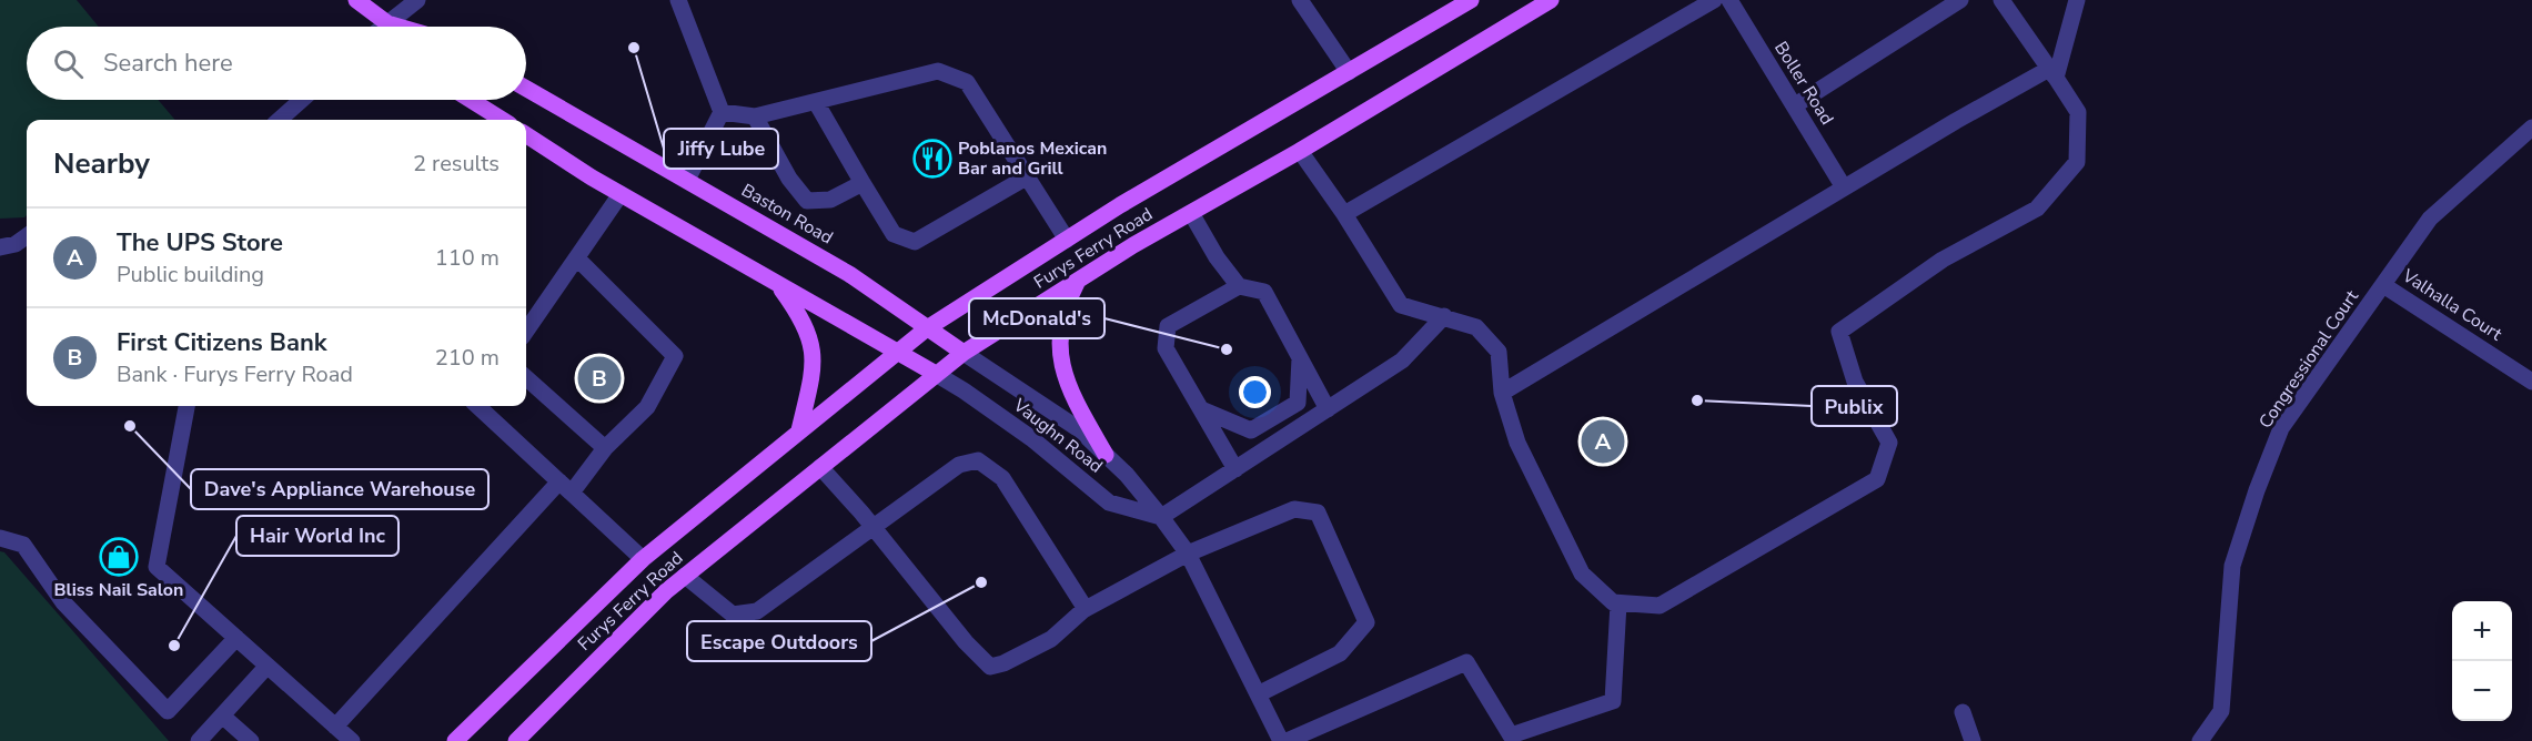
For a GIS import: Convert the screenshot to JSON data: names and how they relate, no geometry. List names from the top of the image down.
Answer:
{
  "streets": {
    "main road": ["Baston Road", "Furys Ferry Road"],
    "street": [
      "Boller Road",
      "Valhalla Court",
      "Congressional Court",
      "Vaughn Road"
    ]
  },
  "crossings": [
    ["Baston Road", "Furys Ferry Road"],
    ["Baston Road", "Vaughn Road"],
    ["Furys Ferry Road", "Vaughn Road"],
    ["Valhalla Court", "Congressional Court"]
  ],
  "places": {
    "other": [
      "Jiffy Lube",
      "McDonald's",
      "Publix",
      "Dave's Appliance Warehouse",
      "Escape Outdoors",
      "Hair World Inc"
    ],
    "restaurant": ["Poblanos Mexican Bar and Grill"],
    "shop": ["Bliss Nail Salon"]
  },
  "page": {
    "search": "Search here",
    "heading": ["Nearby", "2 results"],
    "list": [
      {
        "mark": "A",
        "name": "The UPS Store",
        "note": "Public building",
        "value": "110 m"
      },
      {
        "mark": "B",
        "name": "First Citizens Bank",
        "note": "Bank · Furys Ferry Road",
        "value": "210 m"
      }
    ],
    "pins": ["B", "A"],
    "map_buttons": ["+", "−"]
  }
}
